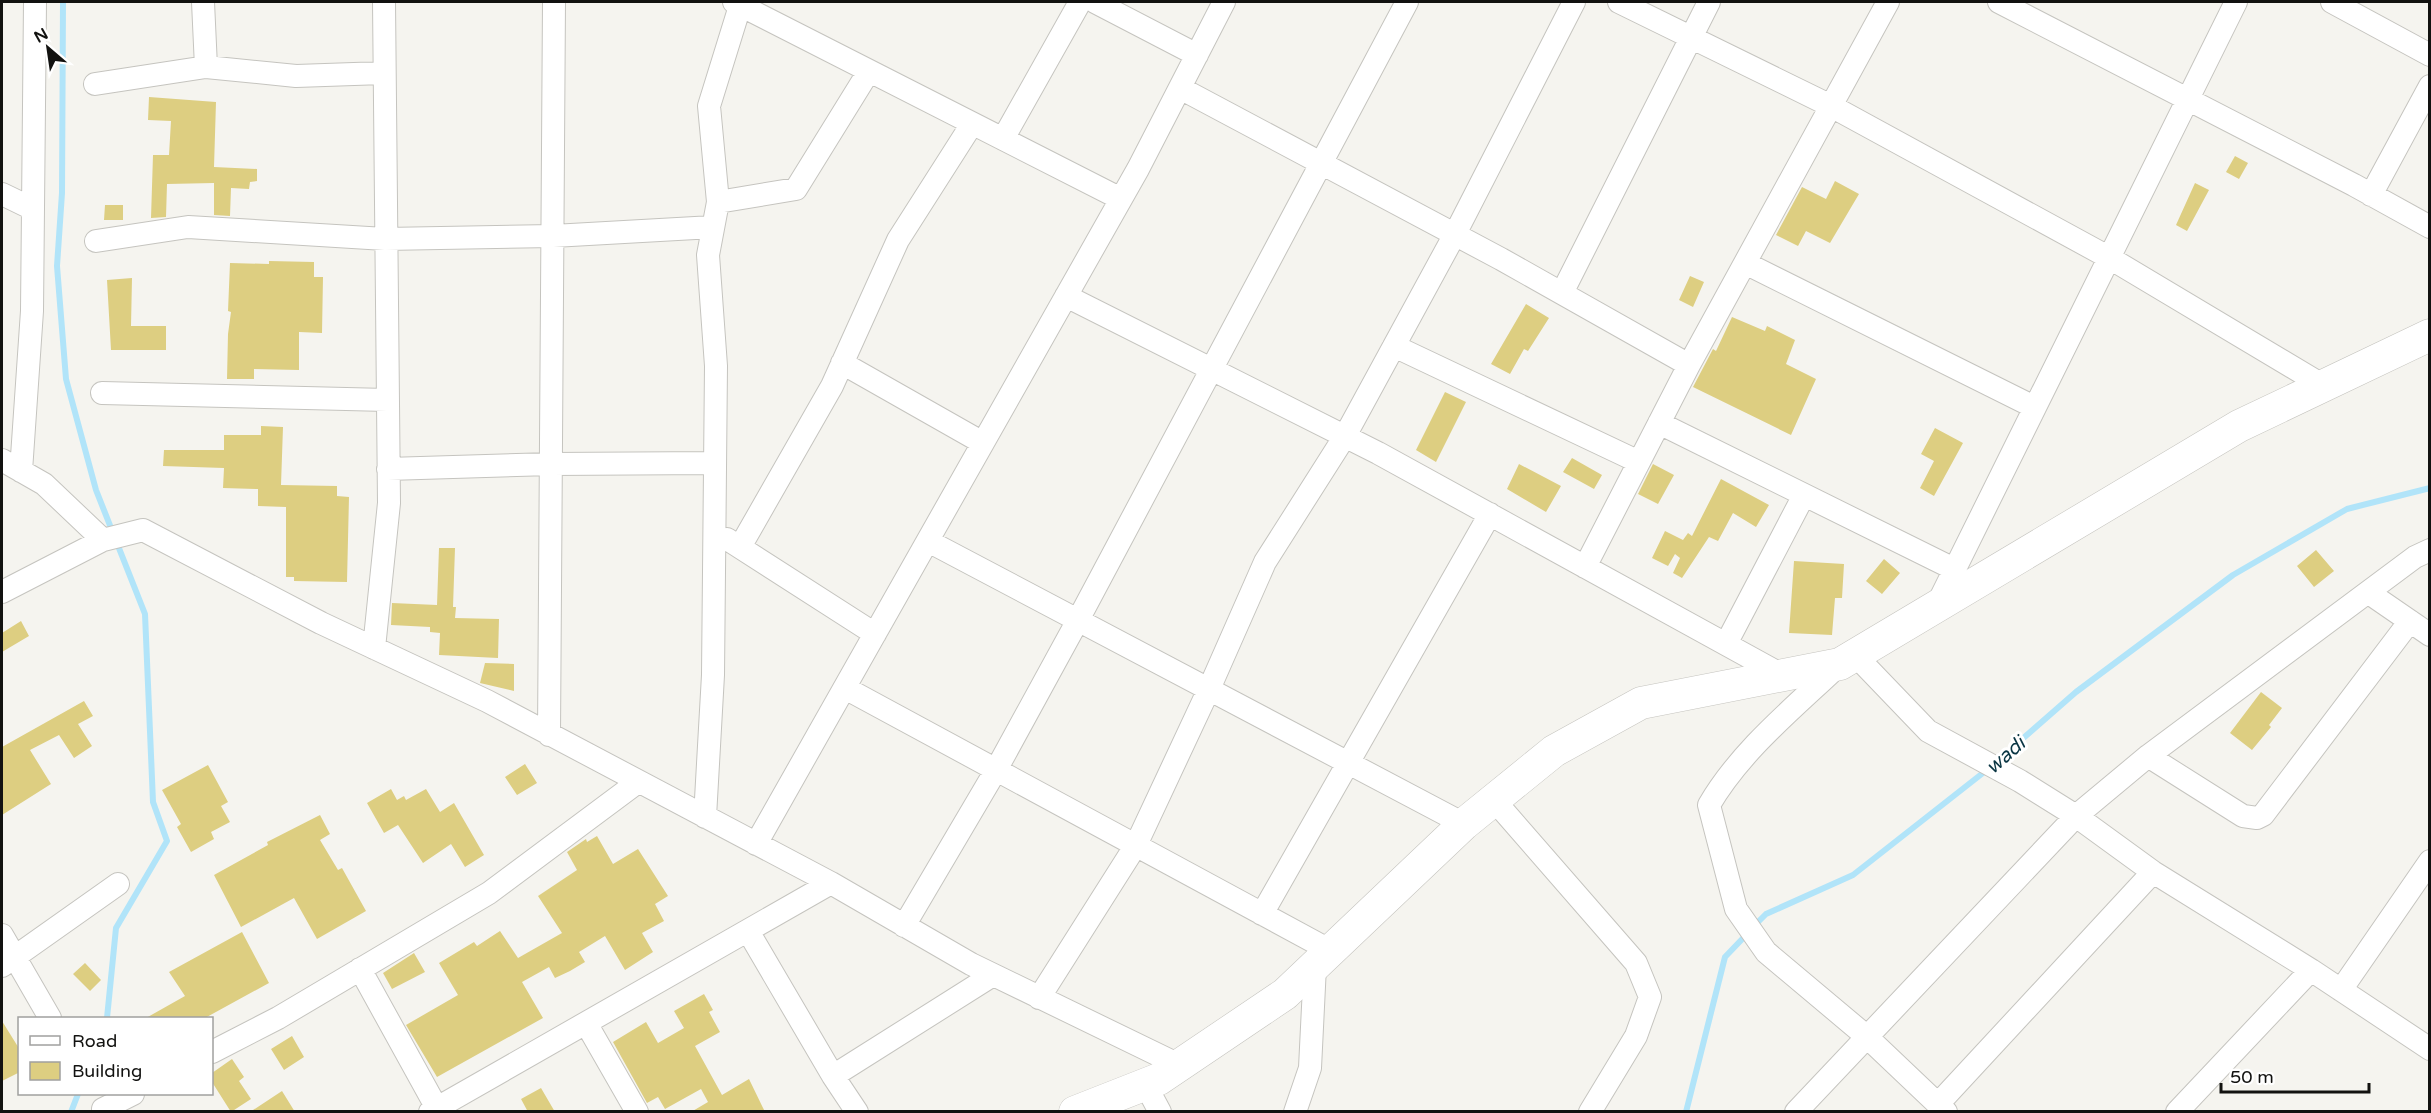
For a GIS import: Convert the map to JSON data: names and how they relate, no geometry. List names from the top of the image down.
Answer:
{
  "water": ["wadi"],
  "legend": ["Road", "Building"],
  "scale_bar": "50 m",
  "north": "top left"
}
